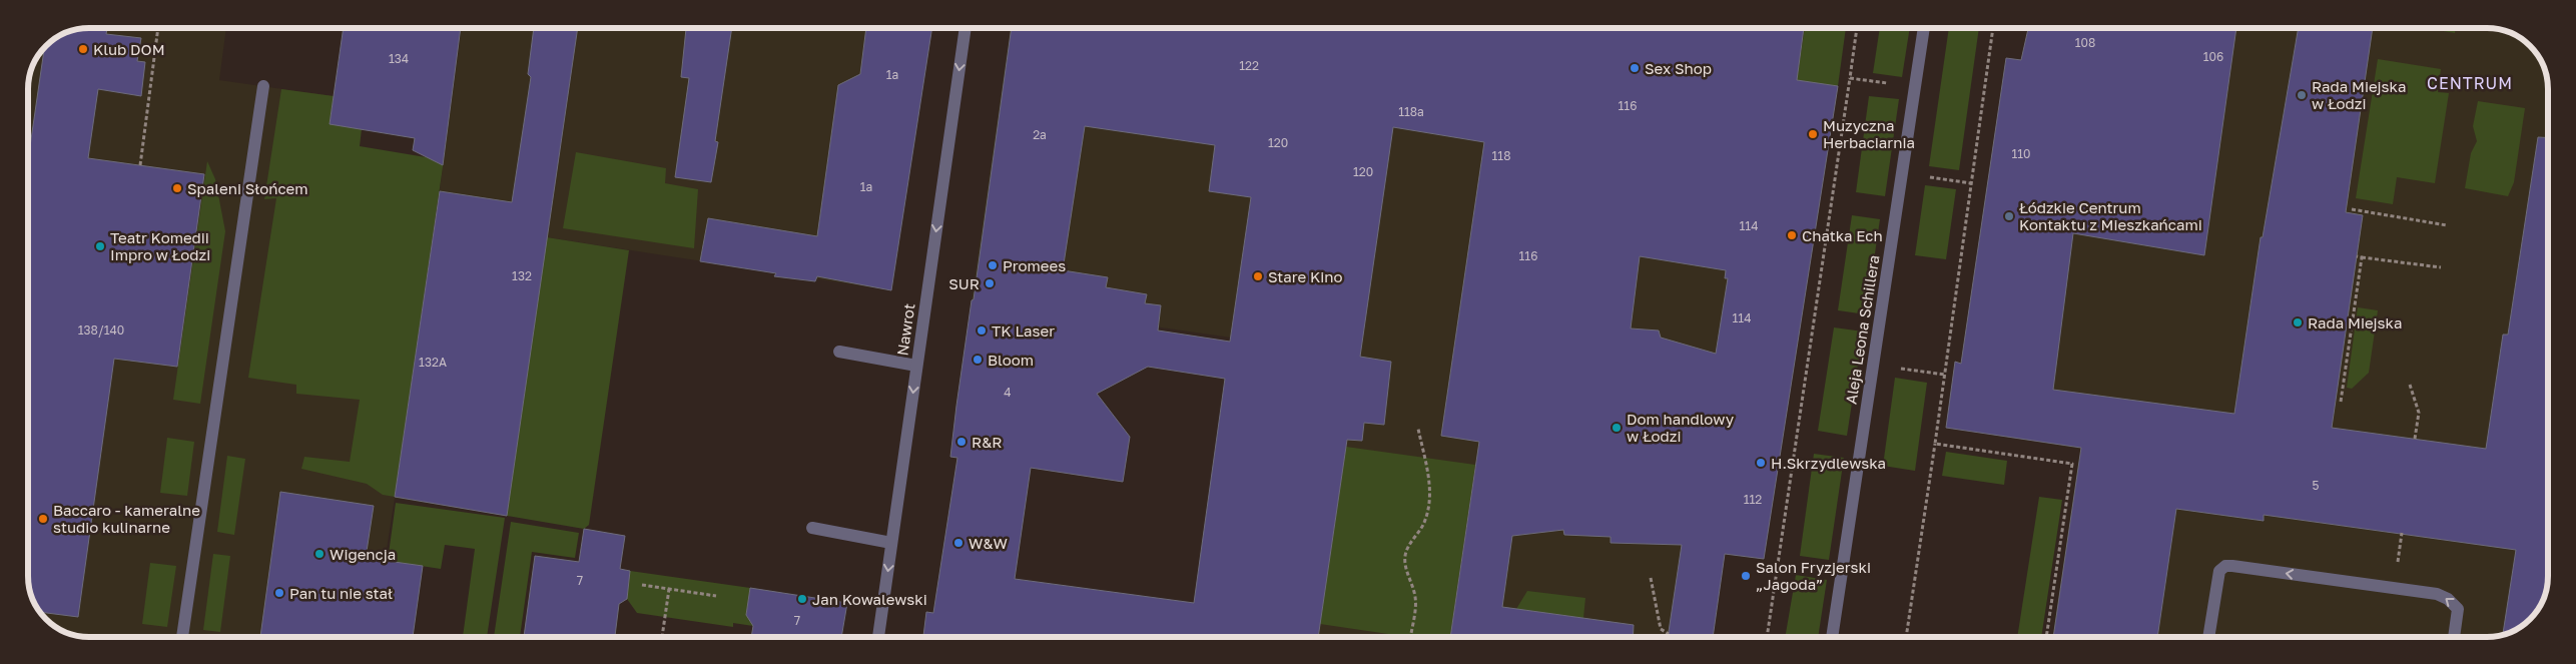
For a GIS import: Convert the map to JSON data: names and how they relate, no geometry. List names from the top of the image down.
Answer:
{
  "streets": {
    "street": ["Nawrot", "Aleja Leona Schillera"]
  },
  "one_way": ["Nawrot"],
  "districts": ["CENTRUM"],
  "places": [
    "Klub DOM",
    "Sex Shop",
    "Rada Miejska w Łodzi",
    "Muzyczna Herbaciarnia",
    "Spaleni Słońcem",
    "Łódzkie Centrum Kontaktu z Mieszkańcami",
    "Chatka Ech",
    "Teatr Komedii Impro w Łodzi",
    "Promees",
    "Stare Kino",
    "SUR",
    "Rada Miejska",
    "TK Laser",
    "Bloom",
    "Dom handlowy w Łodzi",
    "R&R",
    "H.Skrzydlewska",
    "Baccaro - kameralne studio kulinarne",
    "W&W",
    "Wigencja",
    "Salon Fryzjerski „Jagoda”",
    "Pan tu nie stał",
    "Jan Kowalewski"
  ],
  "house_numbers": [
    "108",
    "106",
    "134",
    "122",
    "1a",
    "116",
    "118a",
    "2a",
    "120",
    "110",
    "118",
    "120",
    "1a",
    "114",
    "116",
    "132",
    "114",
    "138/140",
    "132A",
    "4",
    "5",
    "112",
    "7",
    "7"
  ]
}
